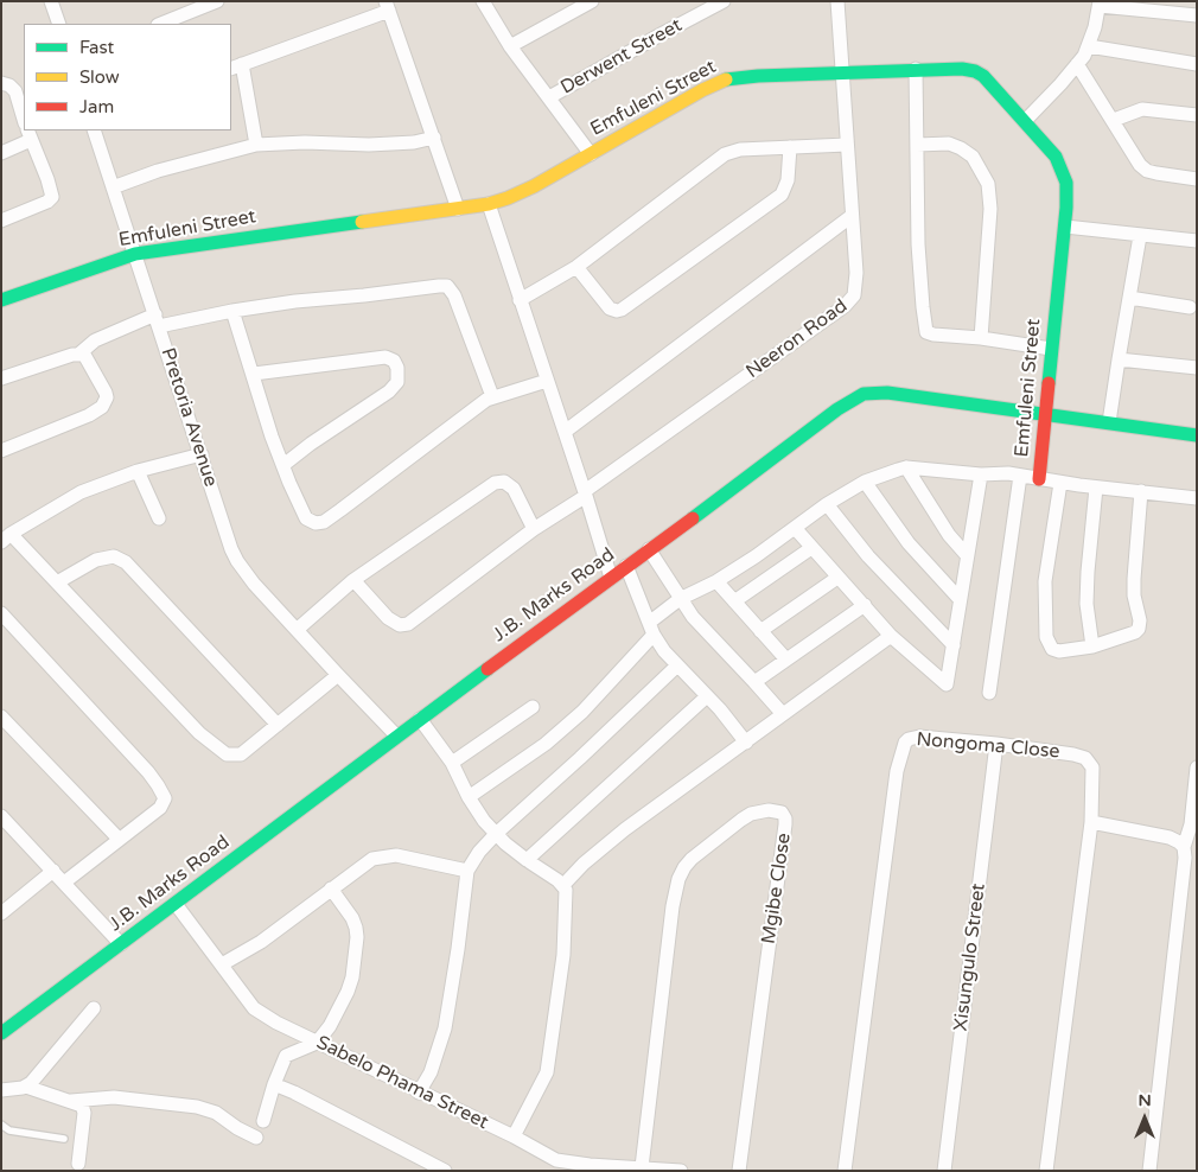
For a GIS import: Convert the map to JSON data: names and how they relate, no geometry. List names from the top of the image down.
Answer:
{
  "streets": {
    "street": [
      "Derwent Street",
      "Emfuleni Street",
      "Neeron Road",
      "Pretoria Avenue",
      "J.B. Marks Road",
      "Nongoma Close",
      "Mgibe Close",
      "Xisungulo Street",
      "Sabelo Phama Street"
    ]
  },
  "crossings": [
    ["Emfuleni Street", "Neeron Road"],
    ["Emfuleni Street", "Pretoria Avenue"],
    ["Emfuleni Street", "J.B. Marks Road"],
    ["Pretoria Avenue", "J.B. Marks Road"],
    ["J.B. Marks Road", "Sabelo Phama Street"],
    ["Nongoma Close", "Xisungulo Street"],
    ["Mgibe Close", "Sabelo Phama Street"]
  ],
  "legend": ["Fast", "Slow", "Jam"],
  "north": "top"
}
